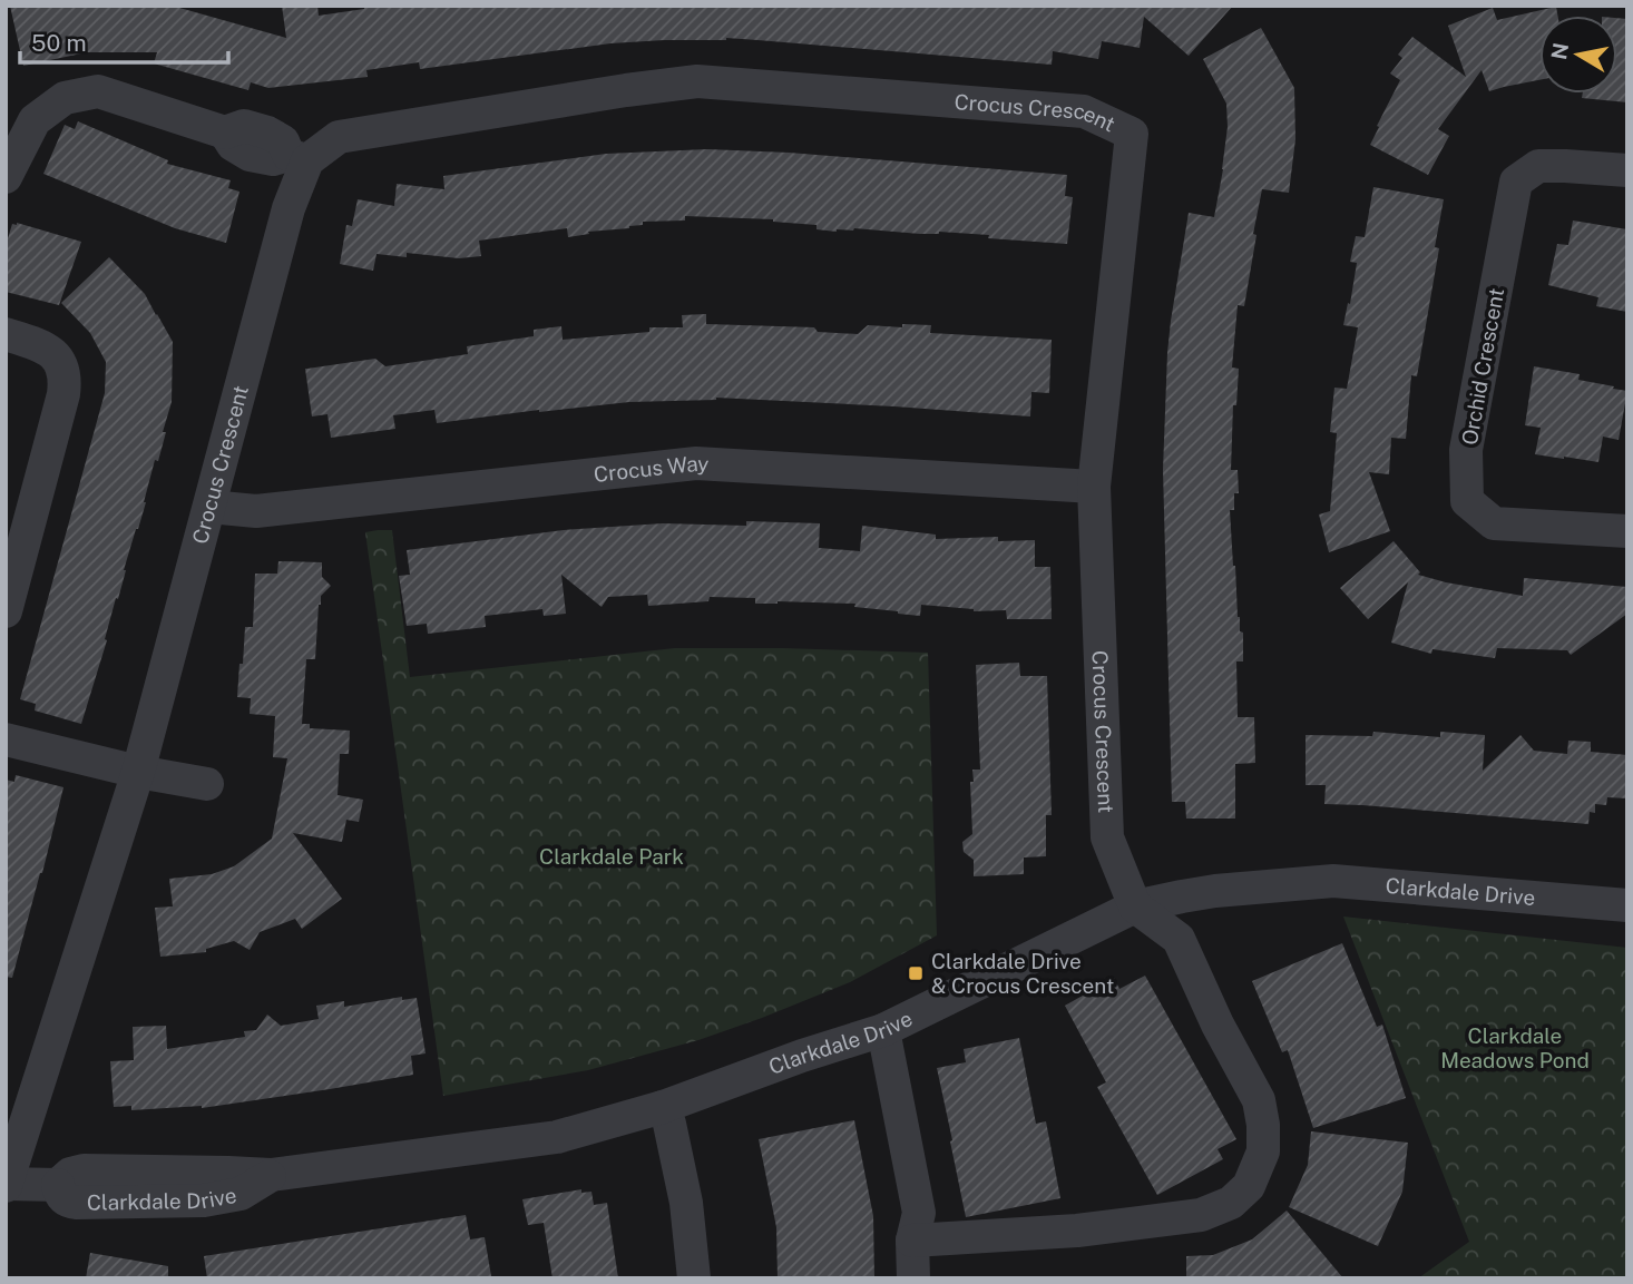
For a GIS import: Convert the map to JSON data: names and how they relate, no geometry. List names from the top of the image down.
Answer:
{
  "streets": {
    "street": [
      "Crocus Crescent",
      "Orchid Crescent",
      "Crocus Way",
      "Clarkdale Drive"
    ]
  },
  "crossings": [
    ["Crocus Crescent", "Crocus Way"],
    ["Crocus Crescent", "Clarkdale Drive"]
  ],
  "parks": ["Clarkdale Park", "Clarkdale Meadows Pond"],
  "places": {
    "transit": ["Clarkdale Drive & Crocus Crescent"]
  },
  "scale_bar": "50 m",
  "north": "left"
}
